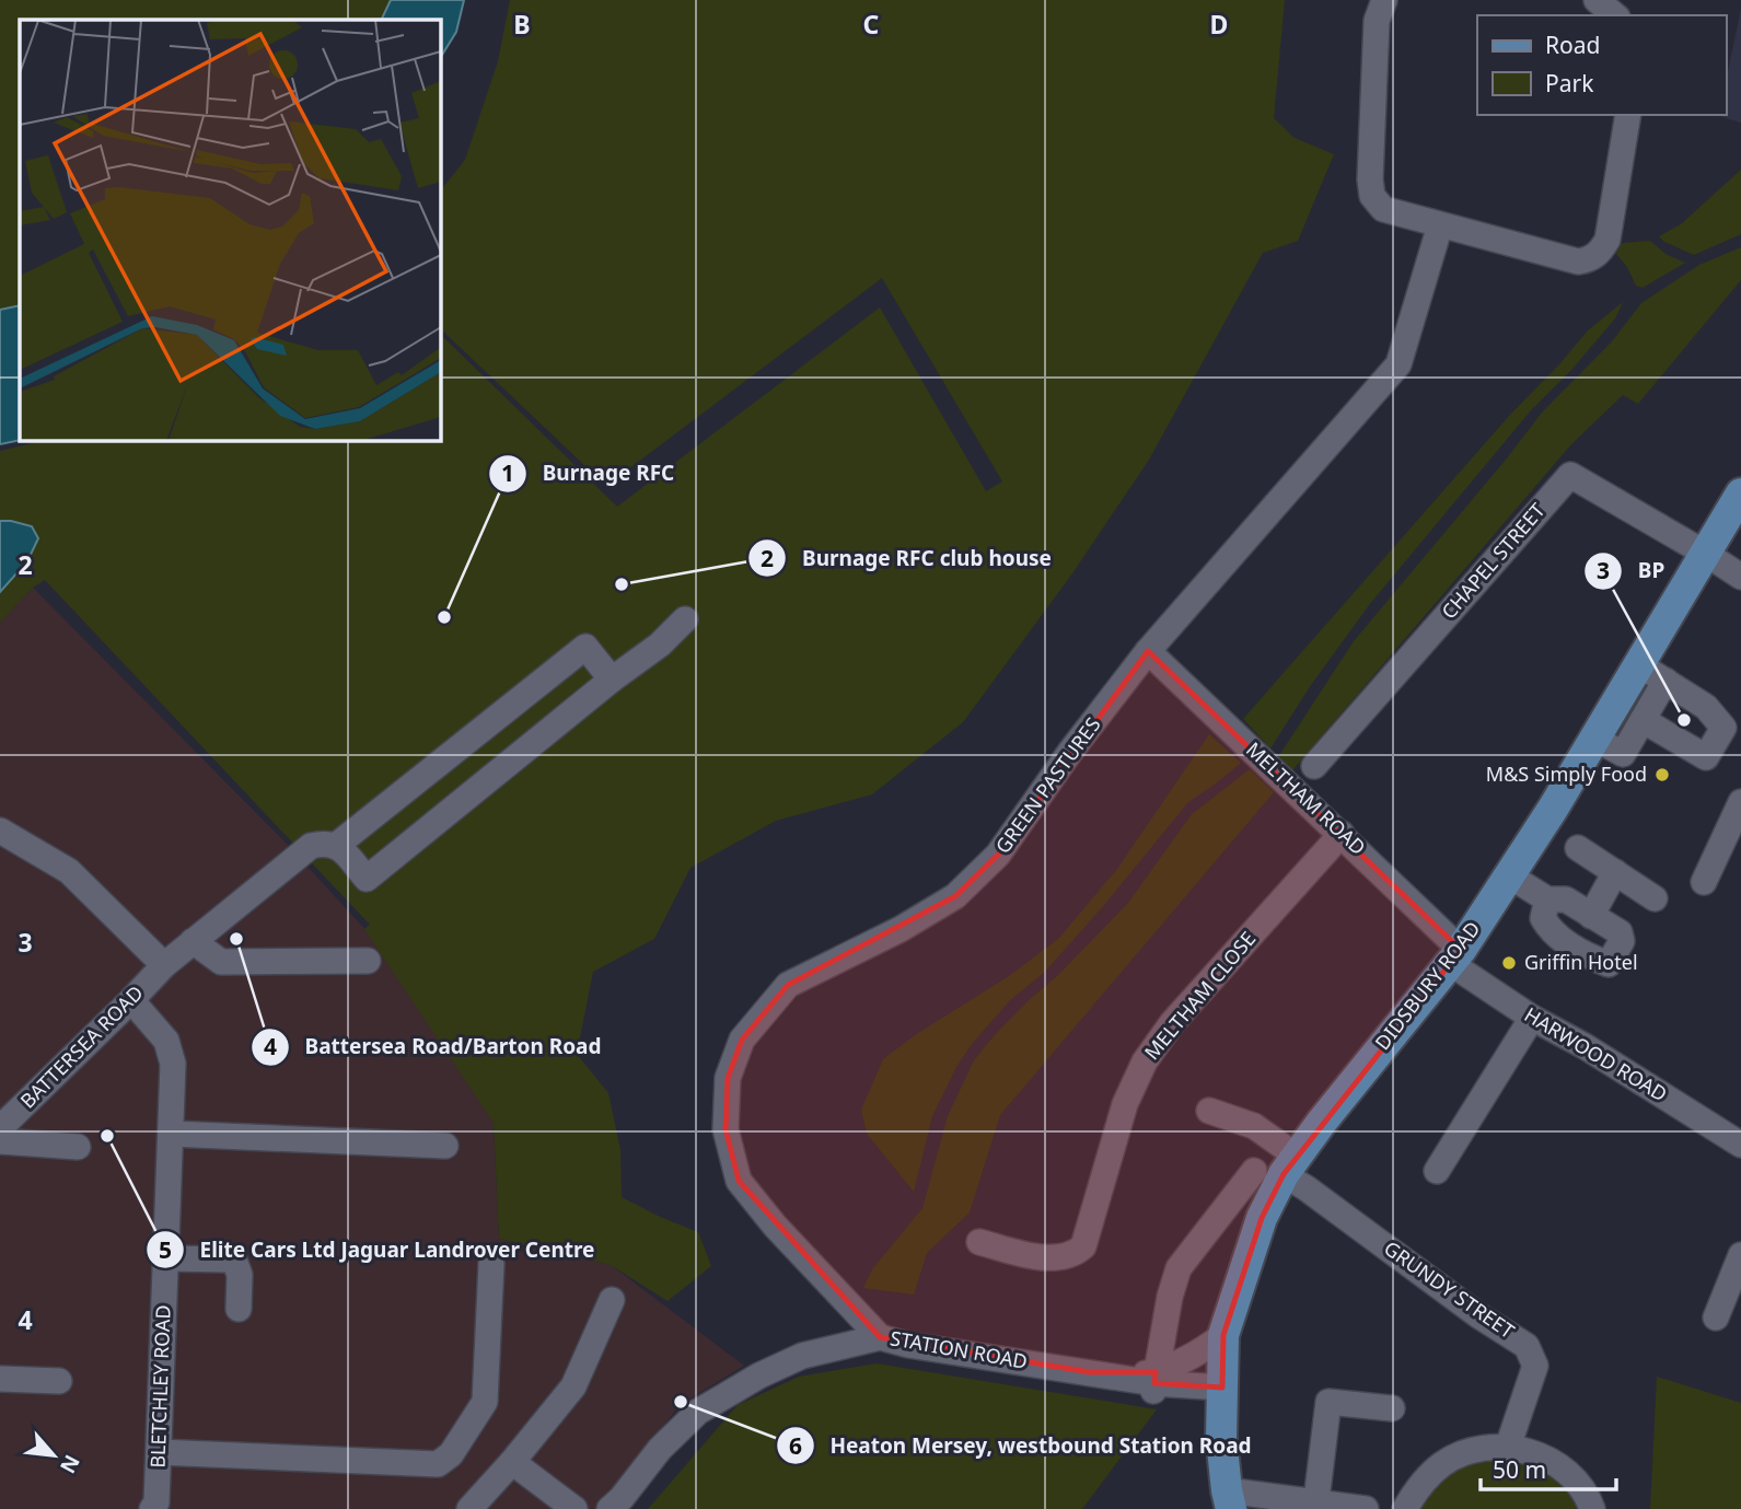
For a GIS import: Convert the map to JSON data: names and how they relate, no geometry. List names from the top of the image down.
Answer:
{
  "streets": {
    "main road": ["DIDSBURY ROAD"],
    "street": [
      "CHAPEL STREET",
      "GREEN PASTURES",
      "MELTHAM ROAD",
      "MELTHAM CLOSE",
      "BATTERSEA ROAD",
      "HARWOOD ROAD",
      "GRUNDY STREET",
      "STATION ROAD",
      "BLETCHLEY ROAD"
    ]
  },
  "crossings": [
    ["CHAPEL STREET", "DIDSBURY ROAD"],
    ["GREEN PASTURES", "MELTHAM ROAD"],
    ["GREEN PASTURES", "STATION ROAD"],
    ["MELTHAM ROAD", "DIDSBURY ROAD"],
    ["MELTHAM ROAD", "MELTHAM CLOSE"],
    ["MELTHAM ROAD", "HARWOOD ROAD"],
    ["DIDSBURY ROAD", "HARWOOD ROAD"],
    ["DIDSBURY ROAD", "GRUNDY STREET"],
    ["DIDSBURY ROAD", "STATION ROAD"],
    ["BATTERSEA ROAD", "BLETCHLEY ROAD"]
  ],
  "places": [
    "Burnage RFC club house",
    "Burnage RFC",
    "BP",
    "M&S Simply Food",
    "Battersea Road/Barton Road",
    "Griffin Hotel",
    "Elite Cars Ltd Jaguar Landrover Centre",
    "Heaton Mersey, westbound Station Road"
  ],
  "legend": ["Road", "Park"],
  "scale_bar": "50 m",
  "north": "bottom right",
  "grid": {
    "columns": ["B", "C", "D"],
    "rows": ["2", "3", "4"]
  }
}
